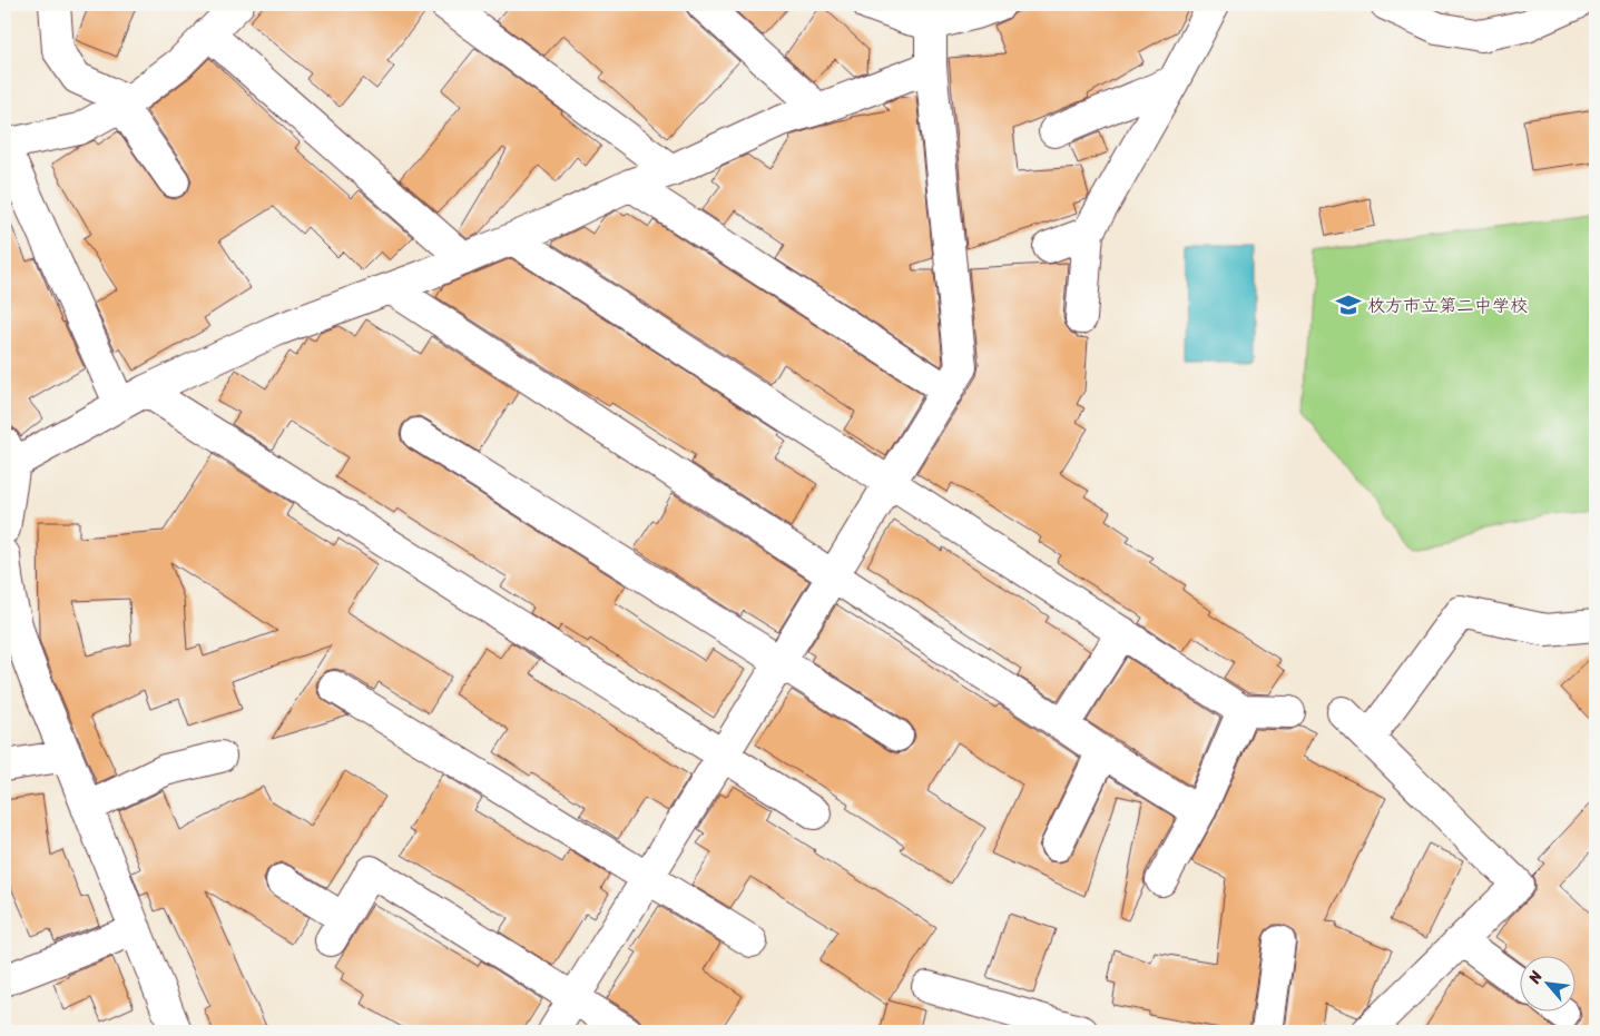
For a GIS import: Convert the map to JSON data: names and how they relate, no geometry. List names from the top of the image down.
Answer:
{
  "places": {
    "school or university": ["枚方市立第二中学校"]
  },
  "north": "top left"
}
